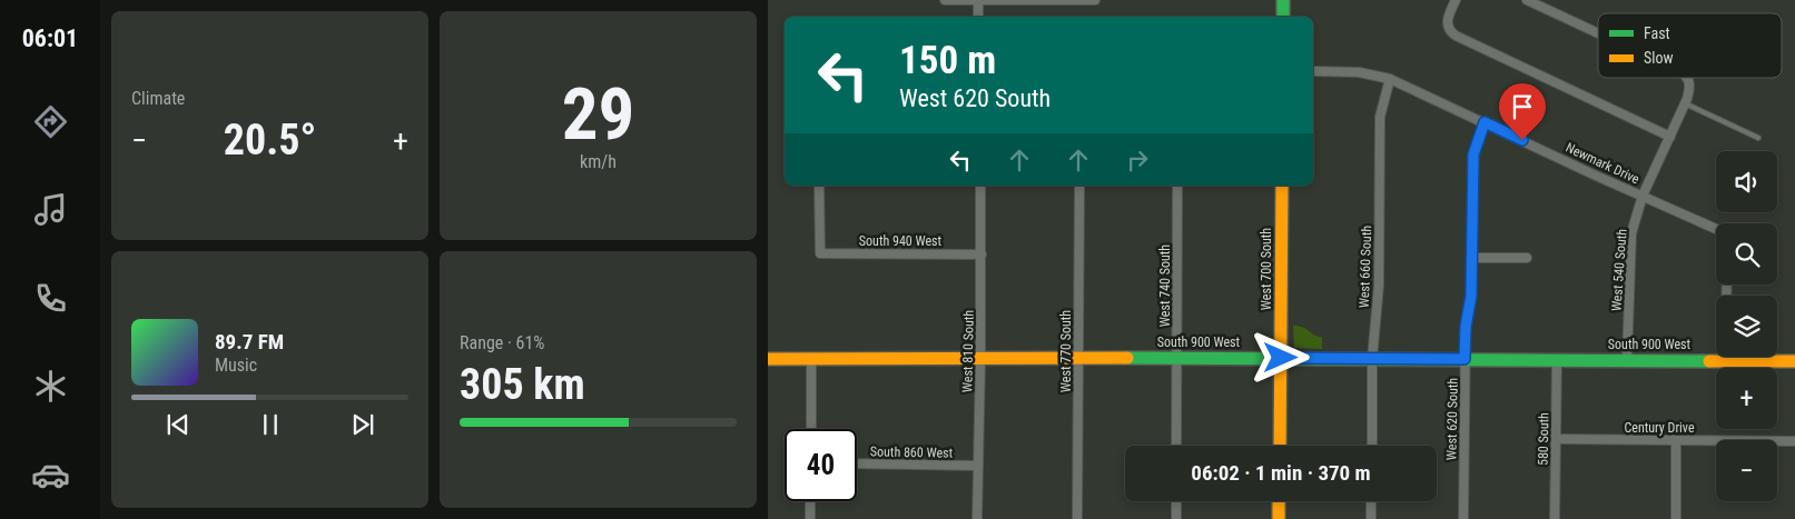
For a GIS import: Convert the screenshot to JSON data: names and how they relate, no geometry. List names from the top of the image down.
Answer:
{
  "streets": {
    "street": [
      "Newmark Drive",
      "South 940 West",
      "West 660 South",
      "West 700 South",
      "West 540 South",
      "West 740 South",
      "South 900 West",
      "West 810 South",
      "West 770 South",
      "West 620 South",
      "Century Drive",
      "580 South",
      "South 860 West"
    ]
  },
  "crossings": [
    ["Newmark Drive", "West 660 South"],
    ["Newmark Drive", "West 540 South"],
    ["Newmark Drive", "West 620 South"],
    ["South 940 West", "West 810 South"],
    ["West 660 South", "South 900 West"],
    ["West 700 South", "South 900 West"],
    ["West 540 South", "South 900 West"],
    ["West 740 South", "South 900 West"],
    ["South 900 West", "West 810 South"],
    ["South 900 West", "West 770 South"],
    ["South 900 West", "West 620 South"],
    ["South 900 West", "580 South"],
    ["West 810 South", "South 860 West"],
    ["Century Drive", "580 South"]
  ],
  "legend": ["Fast", "Slow"],
  "page": {
    "tabs": "06:01",
    "tile": [
      "Climate",
      ["29", "km/h"],
      ["Range · 61%", "305 km"]
    ],
    "turn": ["150 m", "West 620 South"],
    "heat": ["−", "20.5°", "+"],
    "map_buttons": ["+", "−"],
    "song": ["89.7 FM", "Music"],
    "limit": "40",
    "trip": "06:02 · 1 min · 370 m"
  }
}
